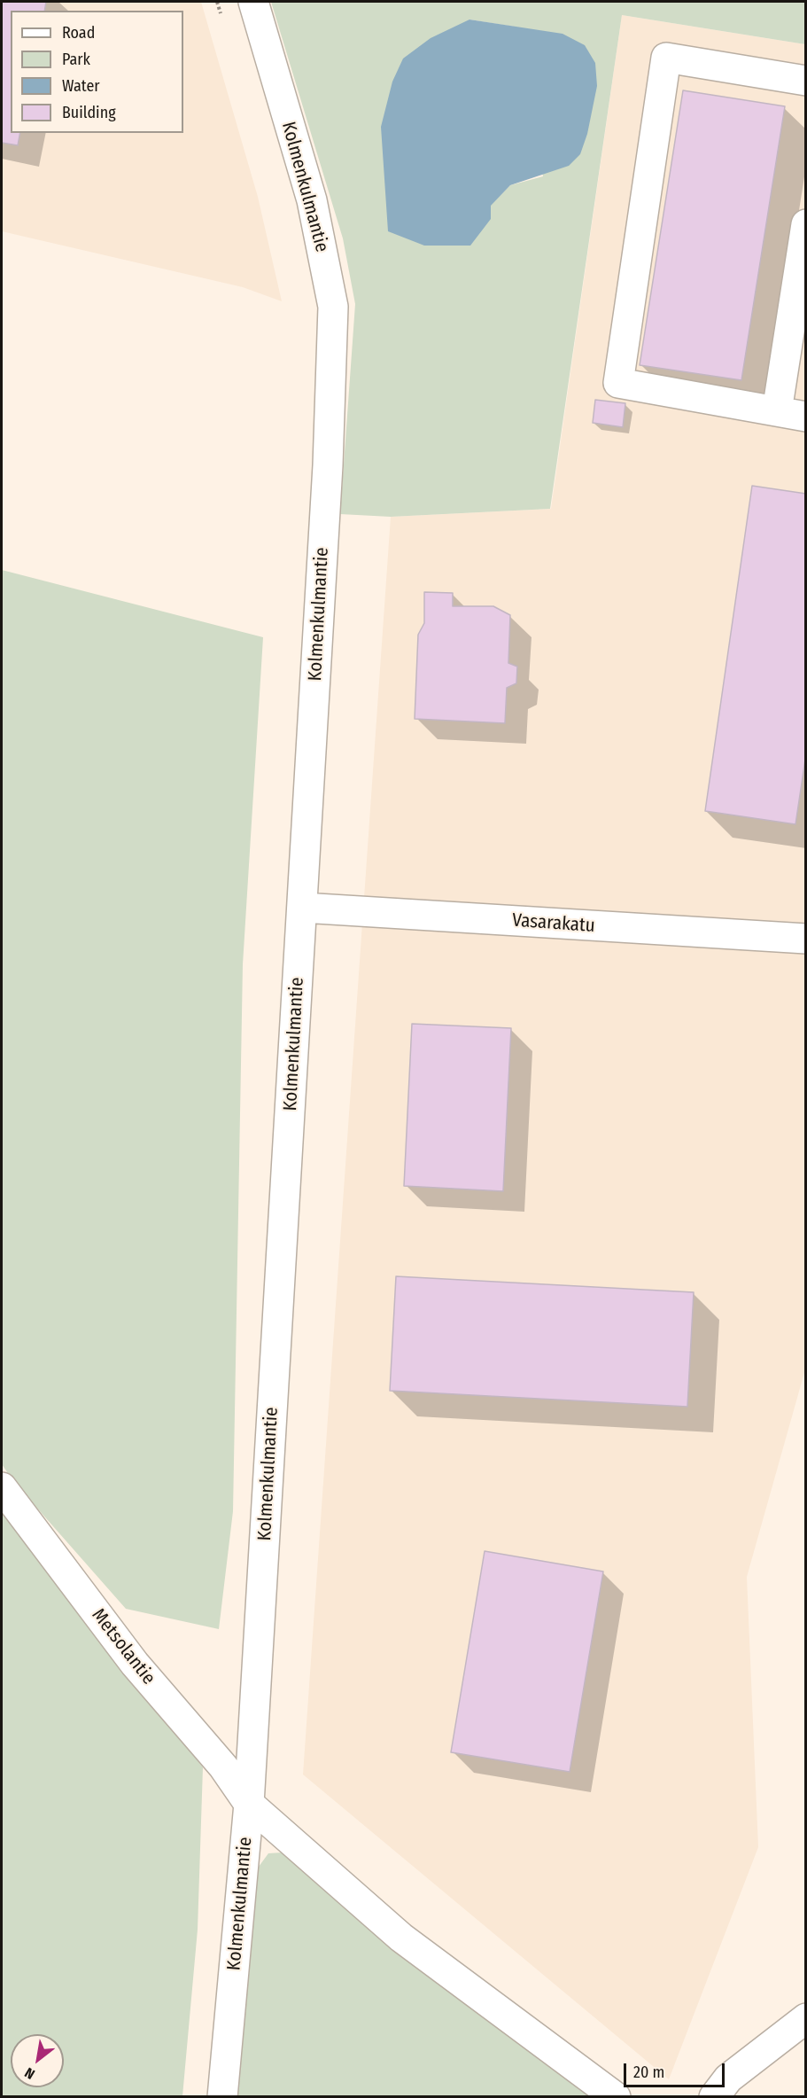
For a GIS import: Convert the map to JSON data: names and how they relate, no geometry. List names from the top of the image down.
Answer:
{
  "streets": {
    "street": ["Kolmenkulmantie", "Vasarakatu", "Metsolantie"]
  },
  "crossings": [
    ["Kolmenkulmantie", "Vasarakatu"],
    ["Kolmenkulmantie", "Metsolantie"]
  ],
  "legend": [
    "Road",
    "Park",
    "Water",
    "Building"
  ],
  "scale_bar": "20 m",
  "north": "bottom left"
}
